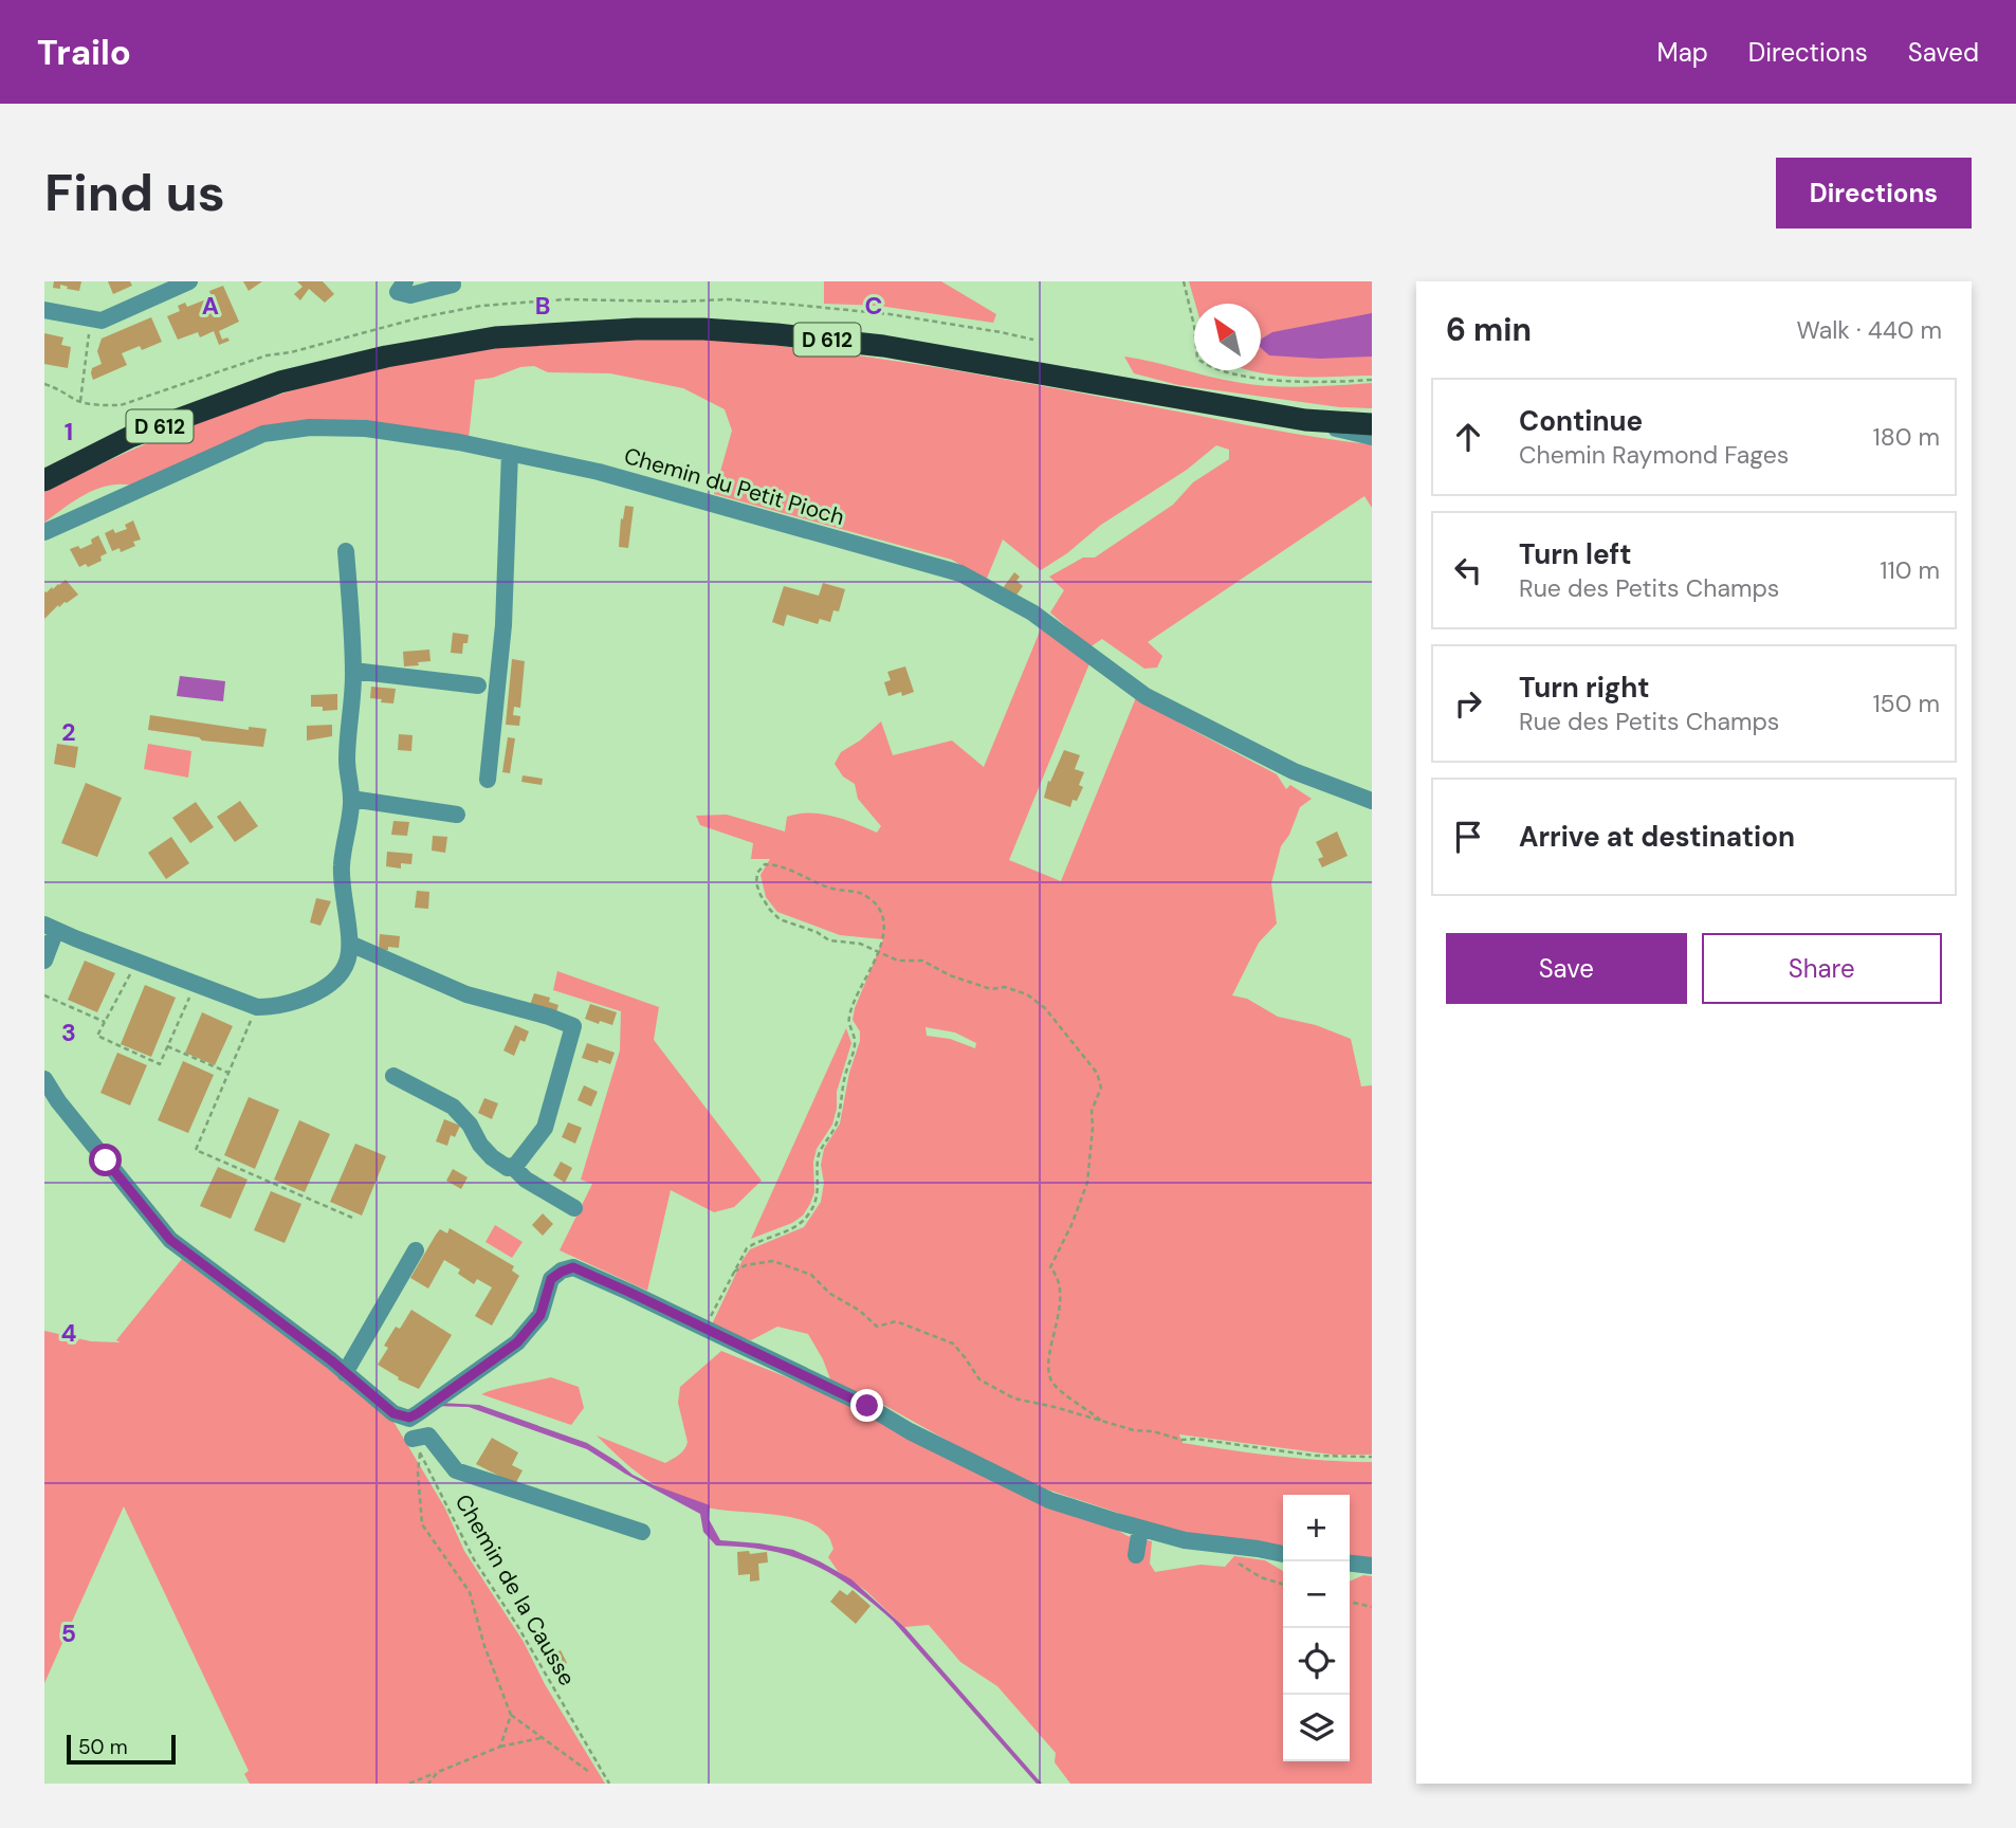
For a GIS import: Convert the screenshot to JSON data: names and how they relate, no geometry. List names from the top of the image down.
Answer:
{
  "streets": {
    "highway": ["D 612"],
    "street": ["Chemin du Petit Pioch"],
    "path": ["Chemin de la Causse"]
  },
  "scale_bar": "50 m",
  "north": "top left",
  "page": {
    "header": "Trailo",
    "nav": ["Map", "Directions", "Saved"],
    "buttons": [
      "Directions",
      ["Save", "Share"]
    ],
    "title": "Find us",
    "heading": ["6 min", "Walk · 440 m"],
    "list": [
      ["Continue", "Chemin Raymond Fages", "180 m"],
      ["Turn left", "Rue des Petits Champs", "110 m"],
      ["Turn right", "Rue des Petits Champs", "150 m"],
      "Arrive at destination"
    ],
    "map_buttons": ["+", "−"],
    "scale": "50 m"
  },
  "grid": {
    "columns": ["A", "B", "C"],
    "rows": [
      "1",
      "2",
      "3",
      "4",
      "5"
    ]
  }
}
